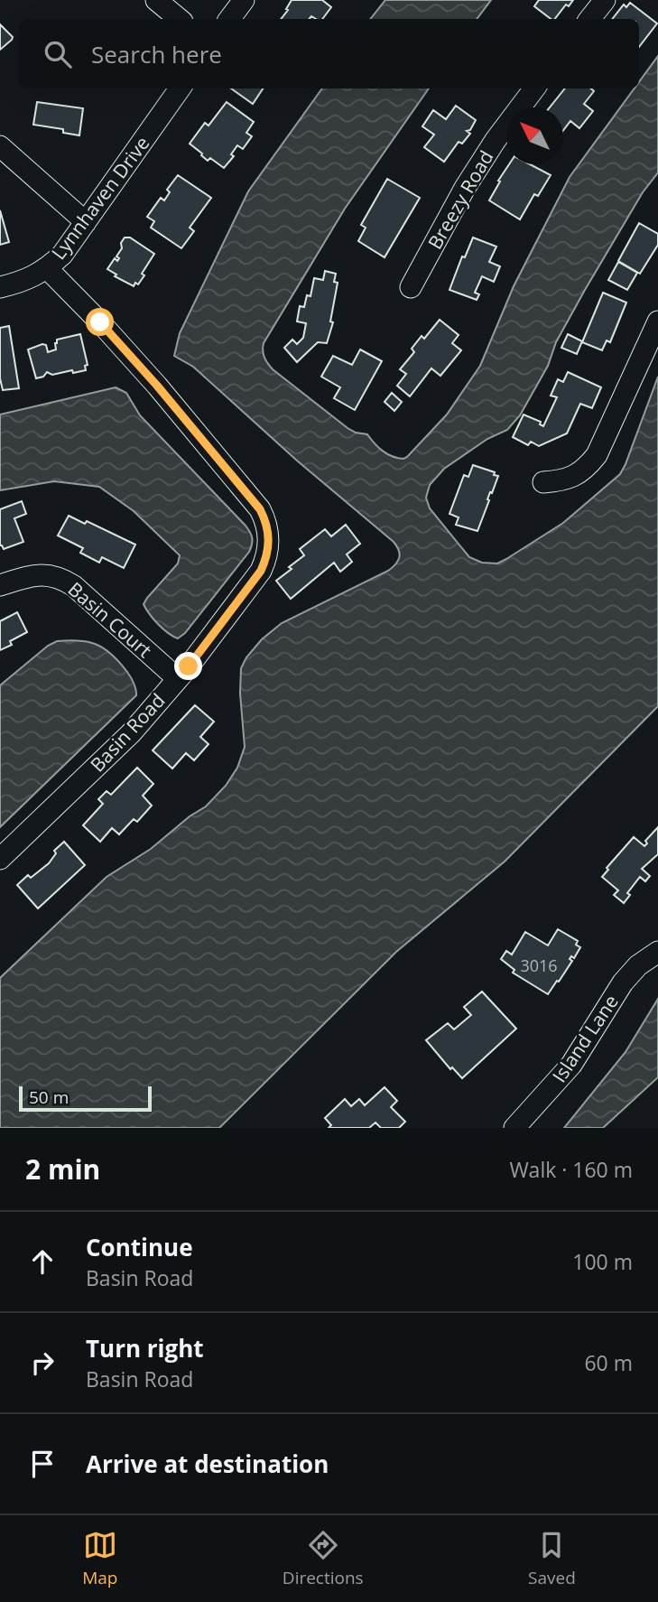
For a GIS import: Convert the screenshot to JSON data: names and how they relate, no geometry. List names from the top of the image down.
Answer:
{
  "streets": {
    "street": [
      "Lynnhaven Drive",
      "Breezy Road",
      "Basin Court",
      "Basin Road",
      "Island Lane"
    ]
  },
  "crossings": [
    ["Lynnhaven Drive", "Basin Road"],
    ["Basin Court", "Basin Road"]
  ],
  "house_numbers": ["3016"],
  "scale_bar": "50 m",
  "north": "top left",
  "page": {
    "search": "Search here",
    "scale": "50 m",
    "heading": ["2 min", "Walk · 160 m"],
    "list": [
      ["Continue", "Basin Road", "100 m"],
      ["Turn right", "Basin Road", "60 m"],
      "Arrive at destination"
    ],
    "nav": ["Map", "Directions", "Saved"]
  }
}
